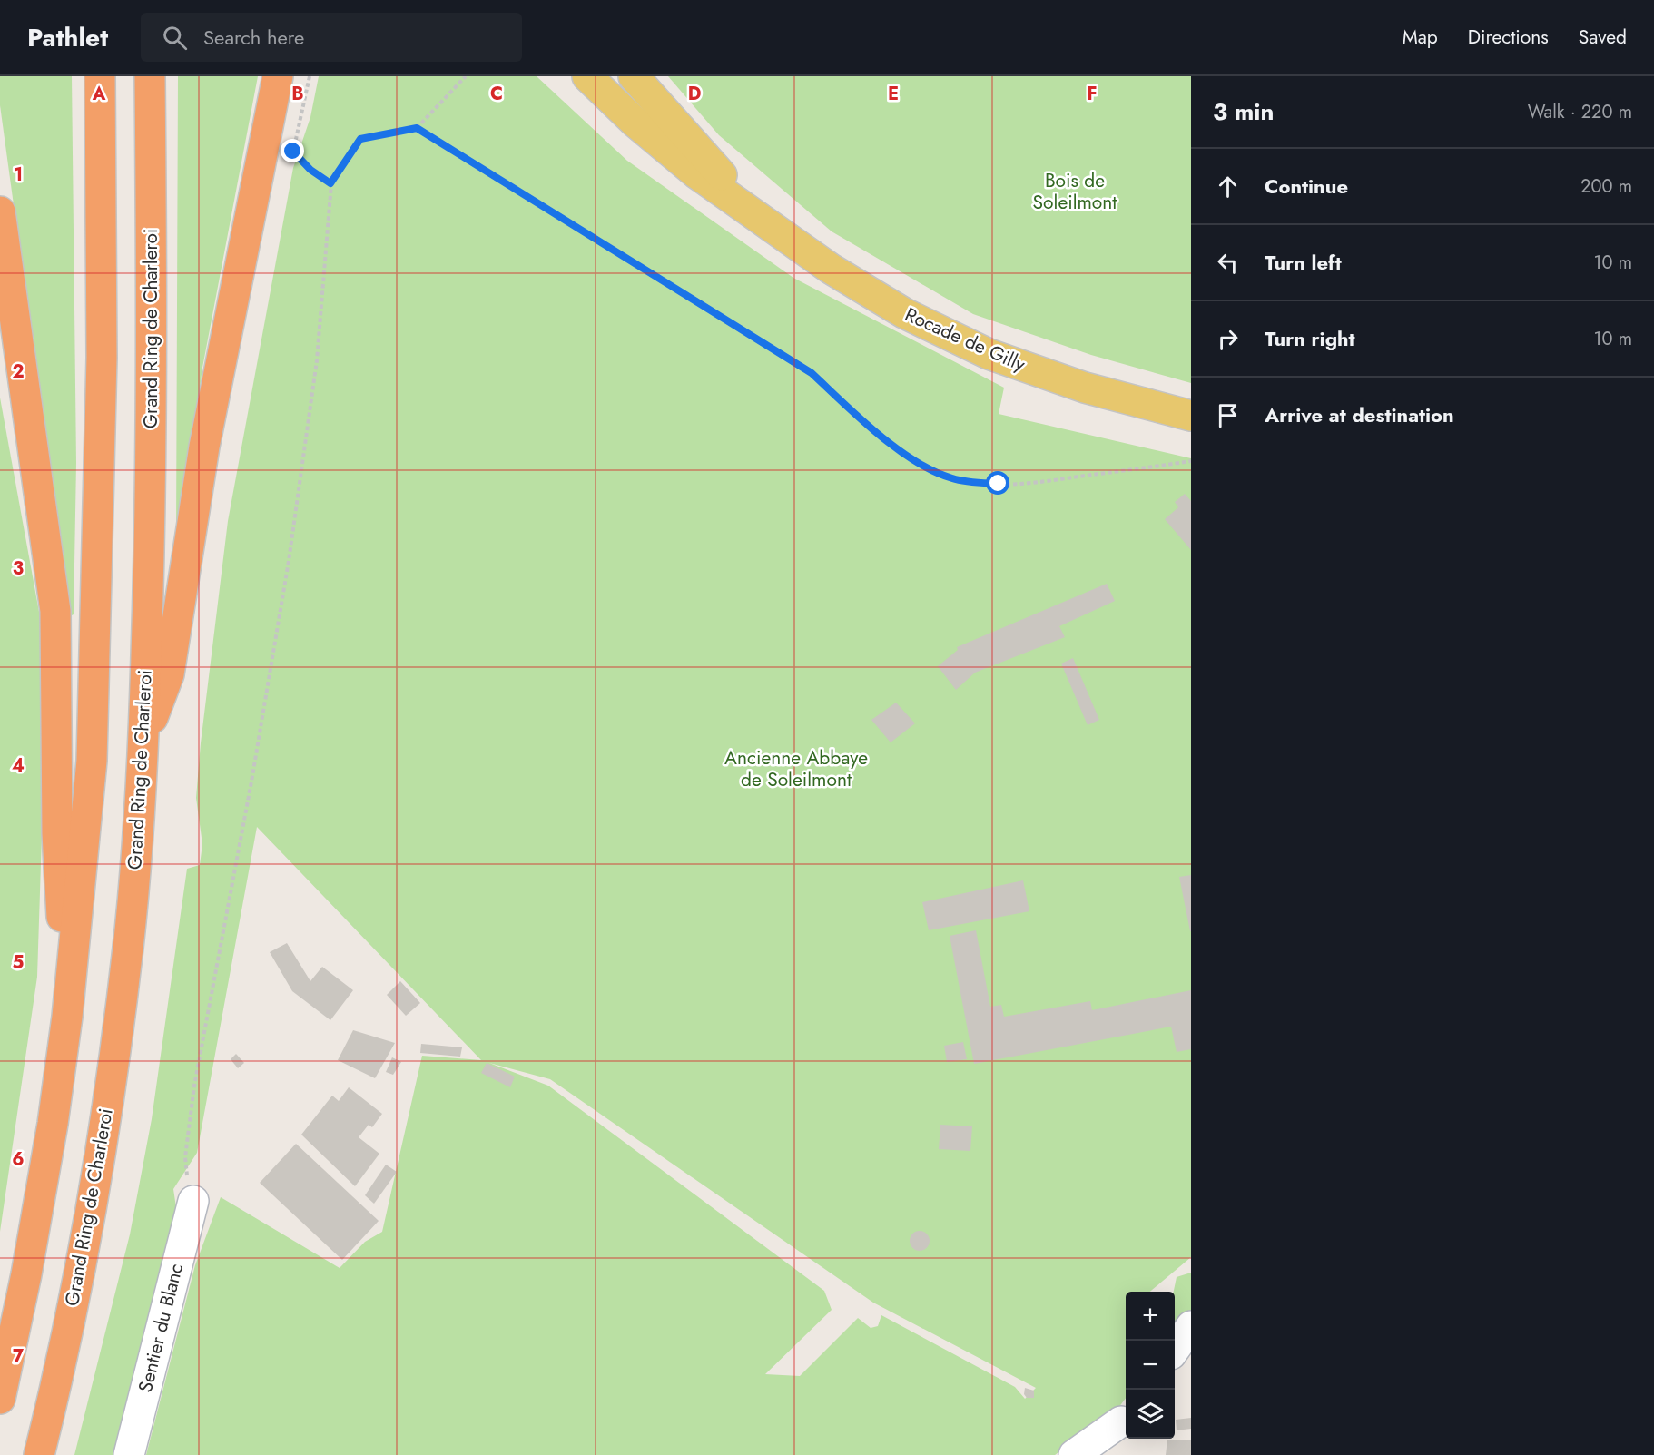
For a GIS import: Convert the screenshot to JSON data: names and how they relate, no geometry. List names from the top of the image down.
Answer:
{
  "streets": {
    "highway": ["Grand Ring de Charleroi"],
    "main road": ["Rocade de Gilly"],
    "street": ["Sentier du Blanc"]
  },
  "parks": ["Bois de Soleilmont", "Ancienne Abbaye de Soleilmont"],
  "page": {
    "header": "Pathlet",
    "search": "Search here",
    "nav": ["Map", "Directions", "Saved"],
    "heading": ["3 min", "Walk · 220 m"],
    "list": [
      ["Continue", "200 m"],
      ["Turn left", "10 m"],
      ["Turn right", "10 m"],
      "Arrive at destination"
    ],
    "map_buttons": ["+", "−"]
  },
  "grid": {
    "columns": [
      "A",
      "B",
      "C",
      "D",
      "E",
      "F"
    ],
    "rows": [
      "1",
      "2",
      "3",
      "4",
      "5",
      "6",
      "7"
    ]
  }
}
